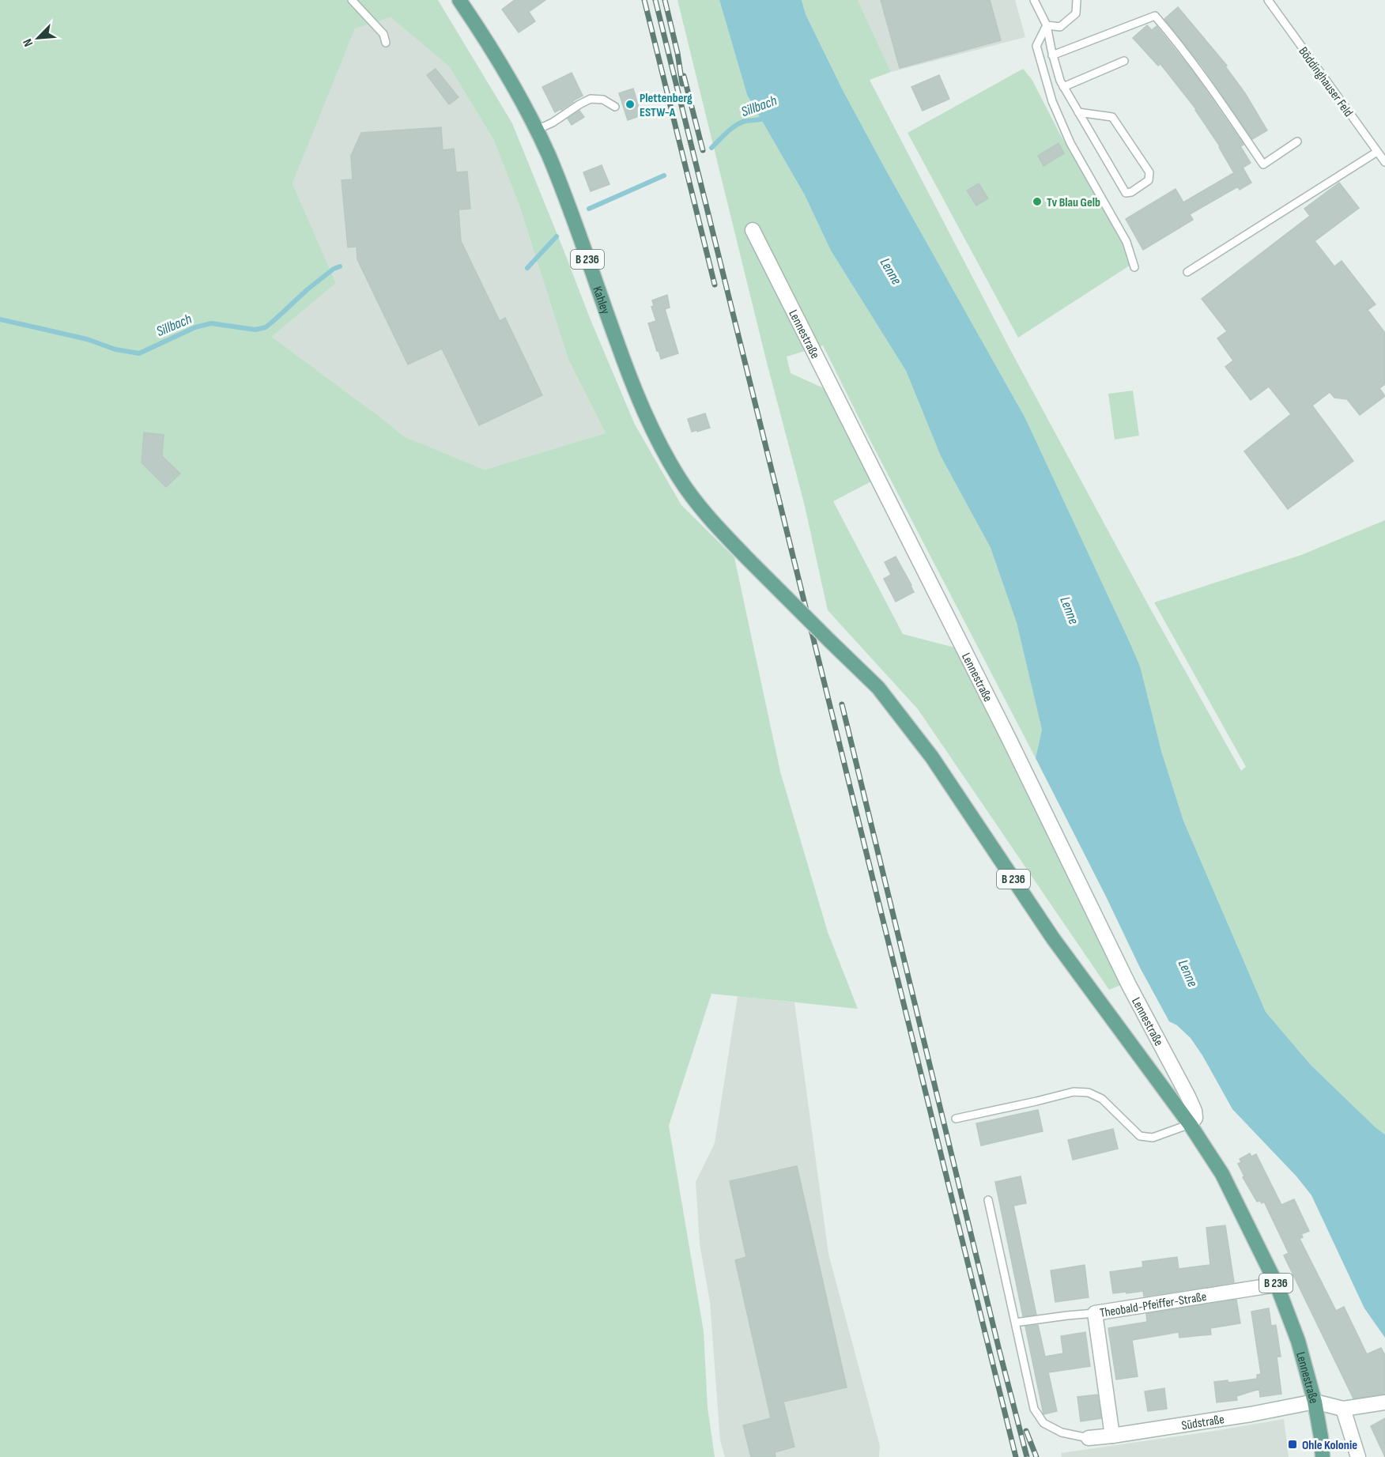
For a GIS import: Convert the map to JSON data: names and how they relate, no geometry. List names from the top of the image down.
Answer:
{
  "streets": {
    "main road": ["B 236", "Kahley", "Lennestraße"],
    "street": ["Theobald-Pfeiffer-Straße", "Südstraße"],
    "lane": ["Böddinghauser Feld"]
  },
  "crossings": [
    ["Kahley", "Lennestraße"],
    ["Lennestraße", "Theobald-Pfeiffer-Straße"],
    ["Lennestraße", "Südstraße"],
    ["Theobald-Pfeiffer-Straße", "Südstraße"]
  ],
  "water": ["Sillbach", "Lenne"],
  "places": {
    "other": ["Plettenberg ESTW-A", "Tv Blau Gelb"],
    "transit": ["Ohle Kolonie"]
  },
  "north": "bottom left"
}
